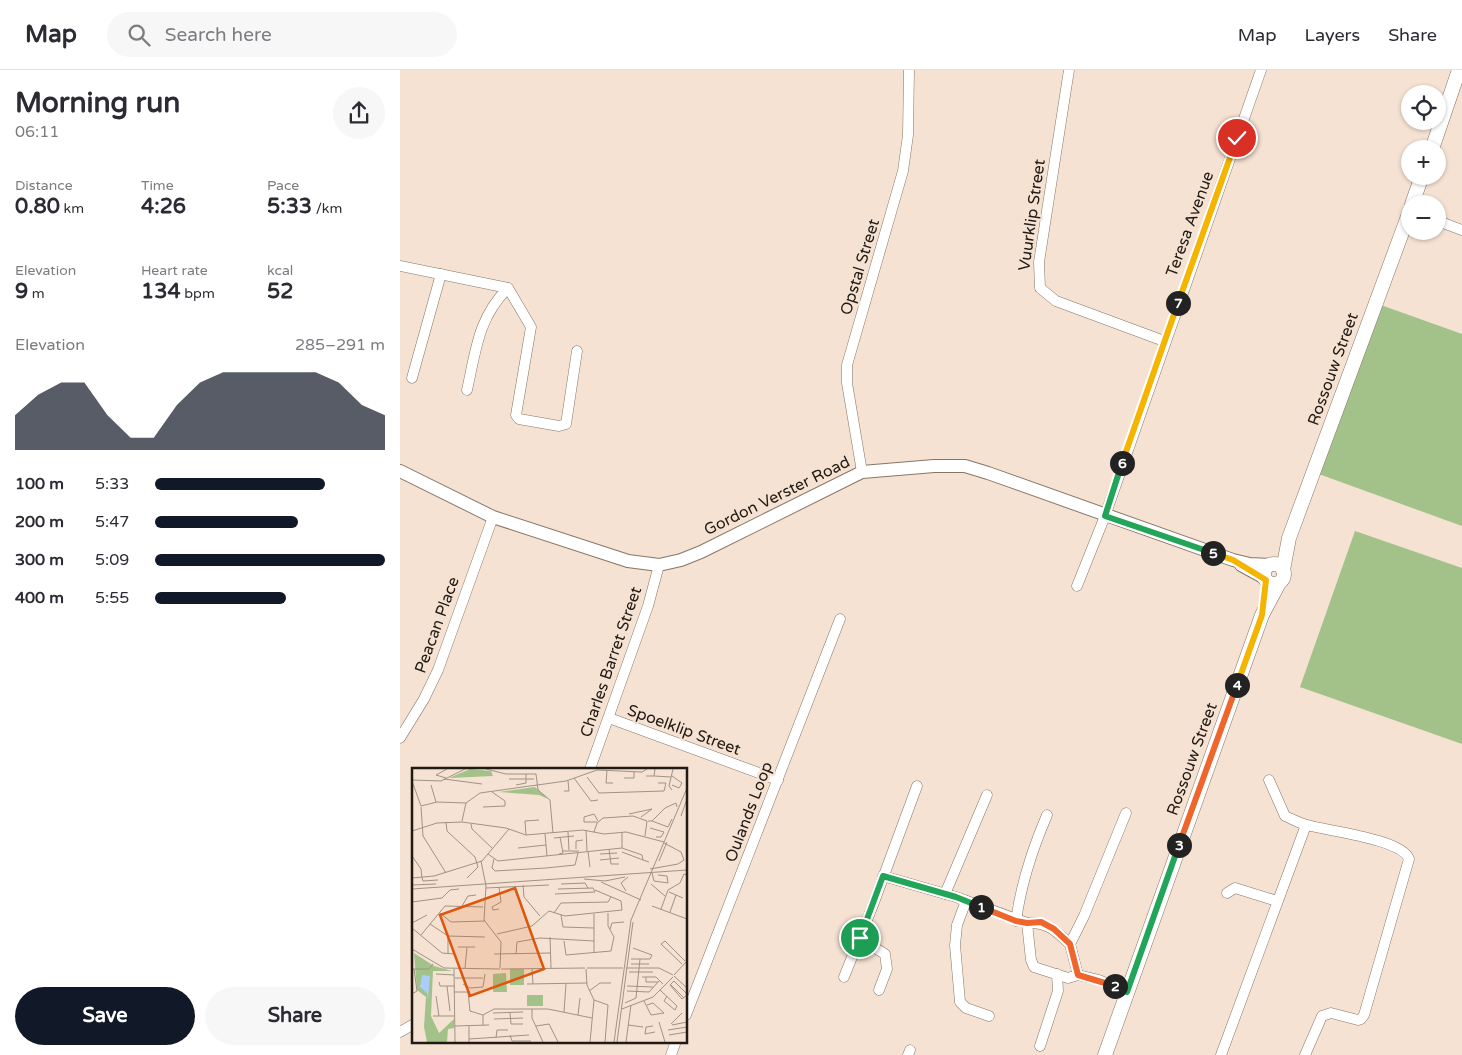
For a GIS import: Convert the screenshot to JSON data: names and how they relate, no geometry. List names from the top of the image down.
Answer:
{
  "streets": {
    "main road": ["Rossouw Street"],
    "street": [
      "Vuurklip Street",
      "Teresa Avenue",
      "Opstal Street",
      "Gordon Verster Road",
      "Peacan Place",
      "Charles Barret Street",
      "Spoelklip Street",
      "Oulands Loop"
    ]
  },
  "crossings": [
    ["Vuurklip Street", "Teresa Avenue"],
    ["Teresa Avenue", "Gordon Verster Road"],
    ["Opstal Street", "Gordon Verster Road"],
    ["Rossouw Street", "Gordon Verster Road"],
    ["Gordon Verster Road", "Peacan Place"],
    ["Gordon Verster Road", "Charles Barret Street"],
    ["Charles Barret Street", "Spoelklip Street"],
    ["Spoelklip Street", "Oulands Loop"]
  ],
  "page": {
    "header": "Map",
    "search": "Search here",
    "nav": ["Map", "Layers", "Share"],
    "heading": ["Morning run", "06:11"],
    "map_buttons": ["+", "−"],
    "stats": [
      ["Distance", "0.80 km"],
      ["Time", "4:26"],
      ["Pace", "5:33 /km"],
      ["Elevation", "9 m"],
      ["Heart rate", "134 bpm"],
      ["kcal", "52"]
    ],
    "pins": [
      "7",
      "6",
      "5",
      "4",
      "3",
      "1",
      "2"
    ],
    "chart": ["Elevation", "285–291 m"],
    "list": [
      {
        "name": "100 m",
        "note": "5:33"
      },
      {
        "name": "200 m",
        "note": "5:47"
      },
      {
        "name": "300 m",
        "note": "5:09"
      },
      {
        "name": "400 m",
        "note": "5:55"
      }
    ],
    "buttons": ["Save", "Share"]
  }
}
